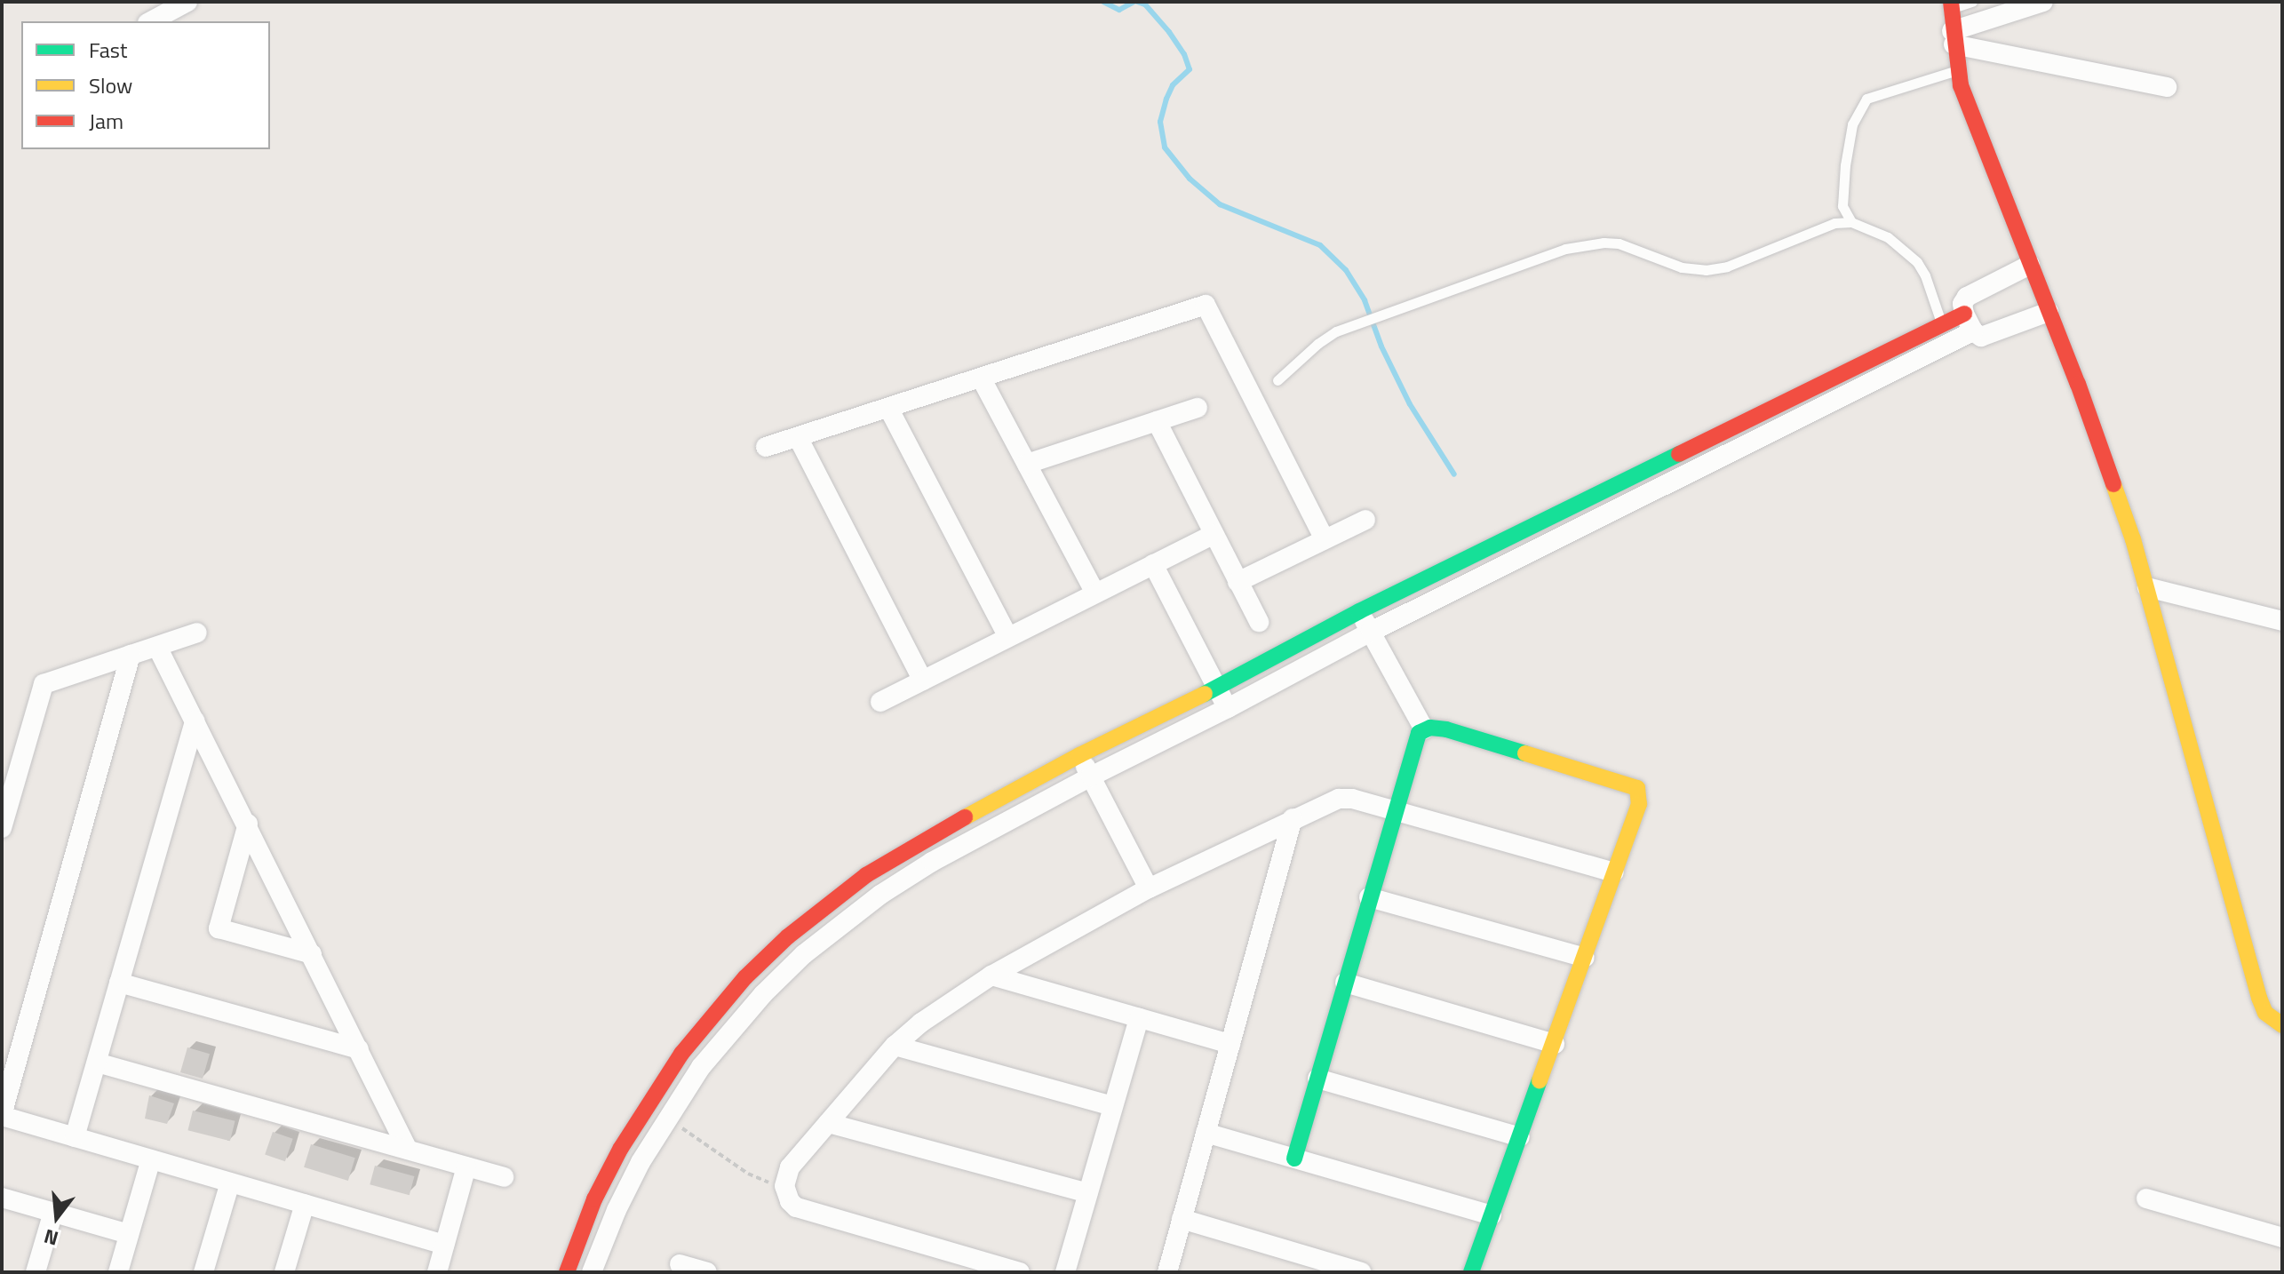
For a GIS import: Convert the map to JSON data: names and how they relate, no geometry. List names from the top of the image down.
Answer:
{
  "legend": ["Fast", "Slow", "Jam"],
  "north": "bottom"
}
